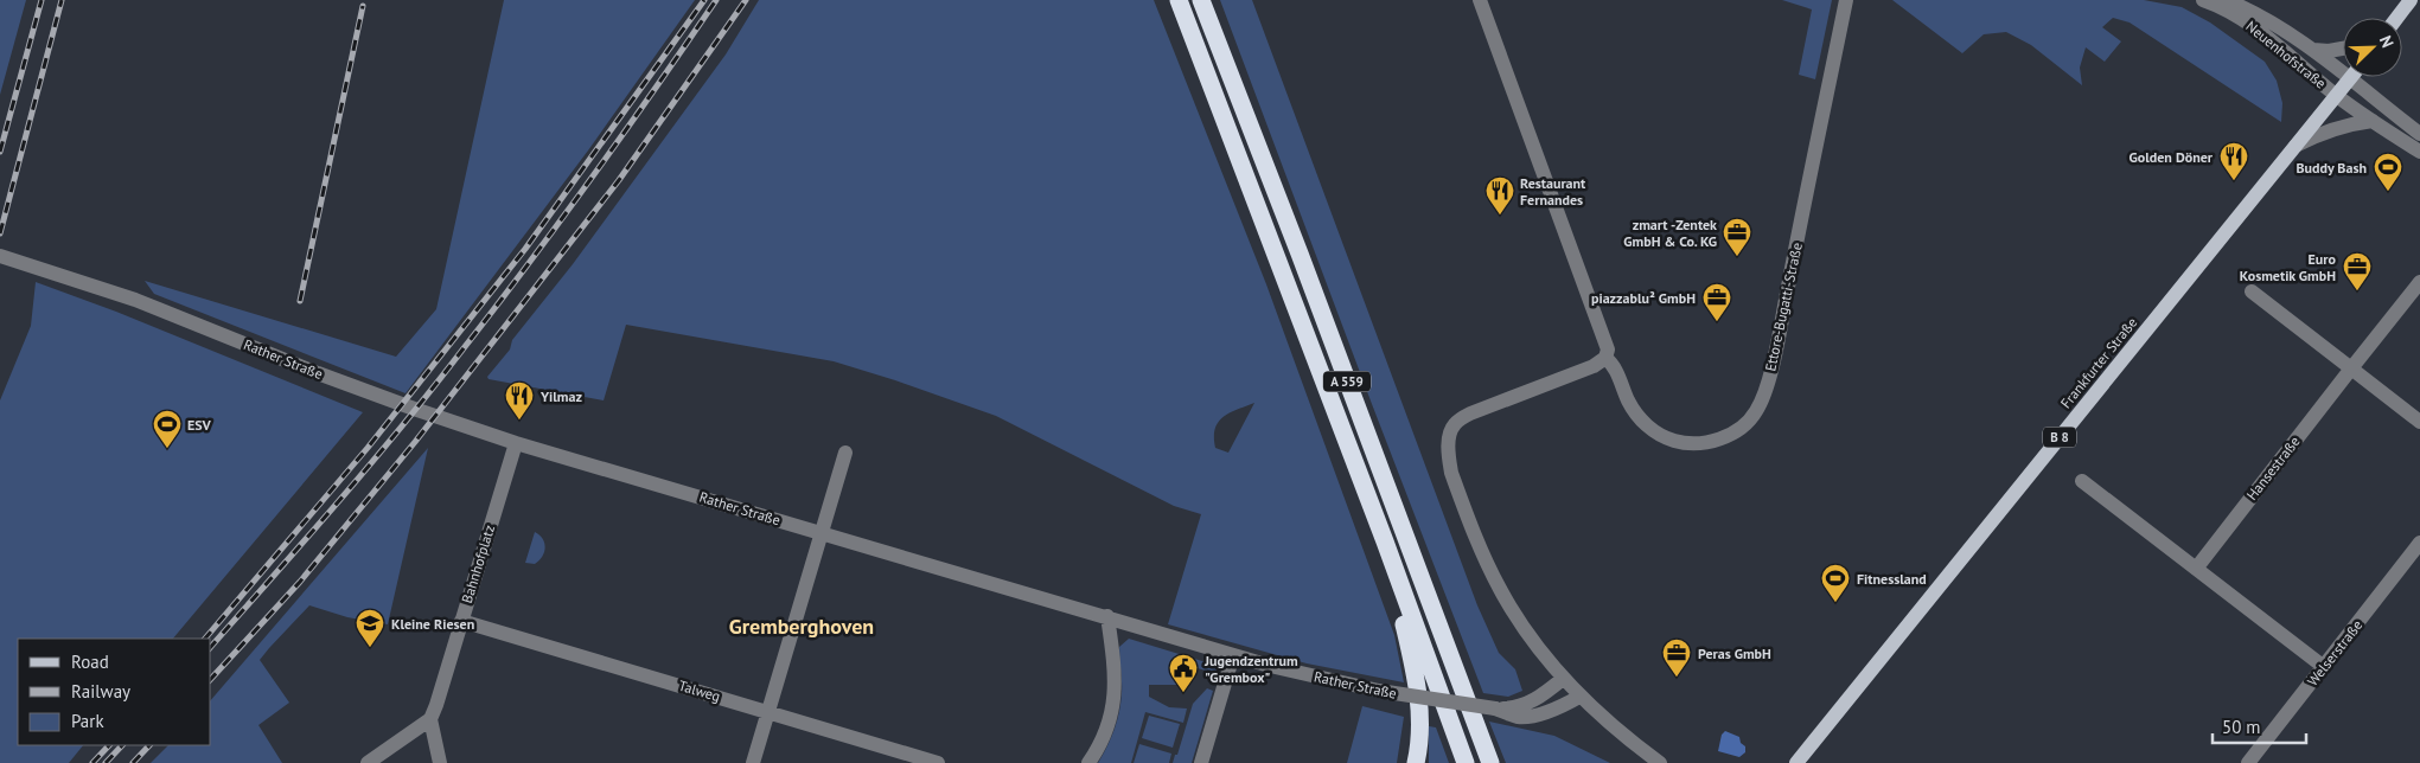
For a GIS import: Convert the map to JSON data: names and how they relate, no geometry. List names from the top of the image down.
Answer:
{
  "streets": {
    "highway": ["A 559"],
    "main road": ["Frankfurter Straße", "B 8"],
    "street": [
      "Neuenhofstraße",
      "Ettore-Bugatti-Straße",
      "Rather Straße",
      "Hansestraße",
      "Bahnhofplatz",
      "Welserstraße",
      "Talweg"
    ]
  },
  "crossings": [
    ["Neuenhofstraße", "Frankfurter Straße"],
    ["Rather Straße", "Bahnhofplatz"],
    ["Bahnhofplatz", "Talweg"]
  ],
  "districts": ["Gremberghoven"],
  "places": {
    "restaurant": ["Golden Döner", "Restaurant Fernandes", "Yilmaz"],
    "sports": ["Buddy Bash", "ESV", "Fitnessland"],
    "office": [
      "zmart -Zentek GmbH & Co. KG",
      "Euro Kosmetik GmbH",
      "piazzablu² GmbH",
      "Peras GmbH"
    ],
    "school or university": ["Kleine Riesen"],
    "public building": ["Jugendzentrum \"Grembox\""]
  },
  "legend": ["Road", "Railway", "Park"],
  "scale_bar": "50 m",
  "north": "top right"
}
